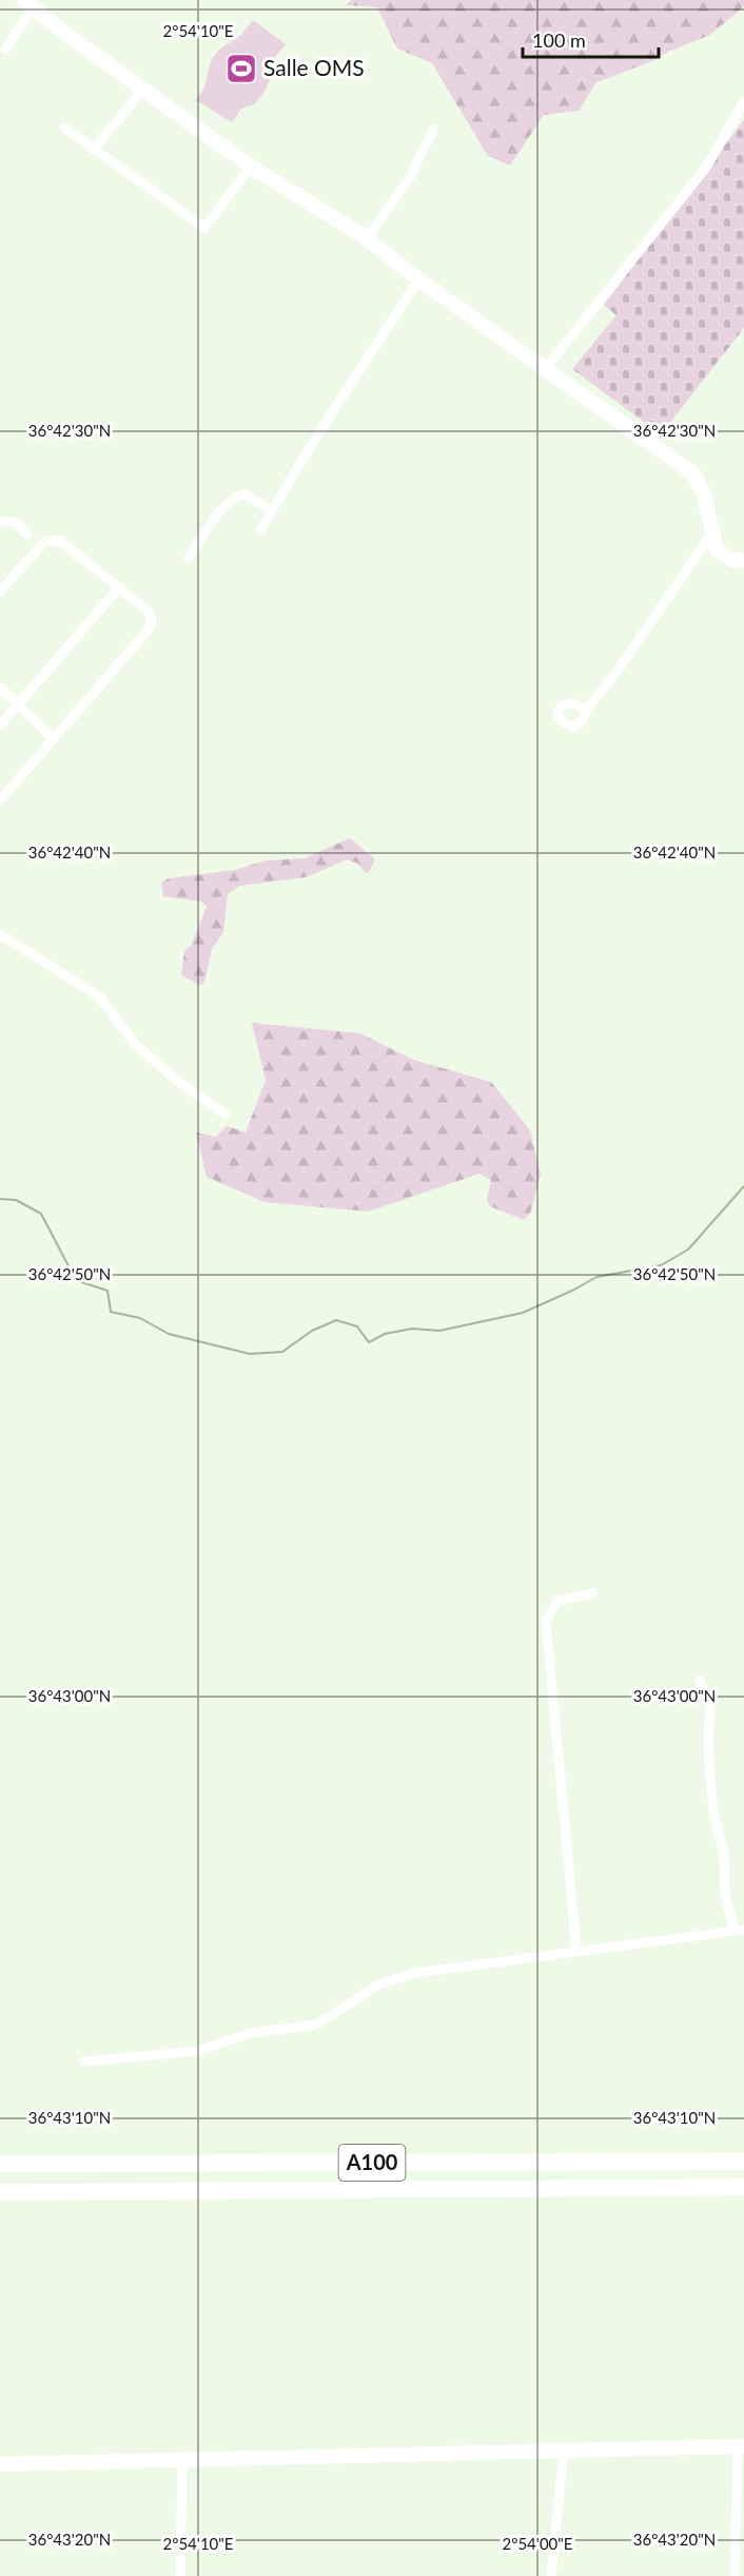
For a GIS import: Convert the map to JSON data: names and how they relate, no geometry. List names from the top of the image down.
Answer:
{
  "streets": {
    "highway": ["A100"]
  },
  "places": {
    "sports": ["Salle OMS"]
  },
  "scale_bar": "100 m",
  "coordinates": [
    "2°54'10\"E",
    "36°42'30\"N",
    "36°42'40\"N",
    "36°42'50\"N",
    "36°43'00\"N",
    "36°43'10\"N",
    "36°43'20\"N",
    "2°54'00\"E"
  ]
}
